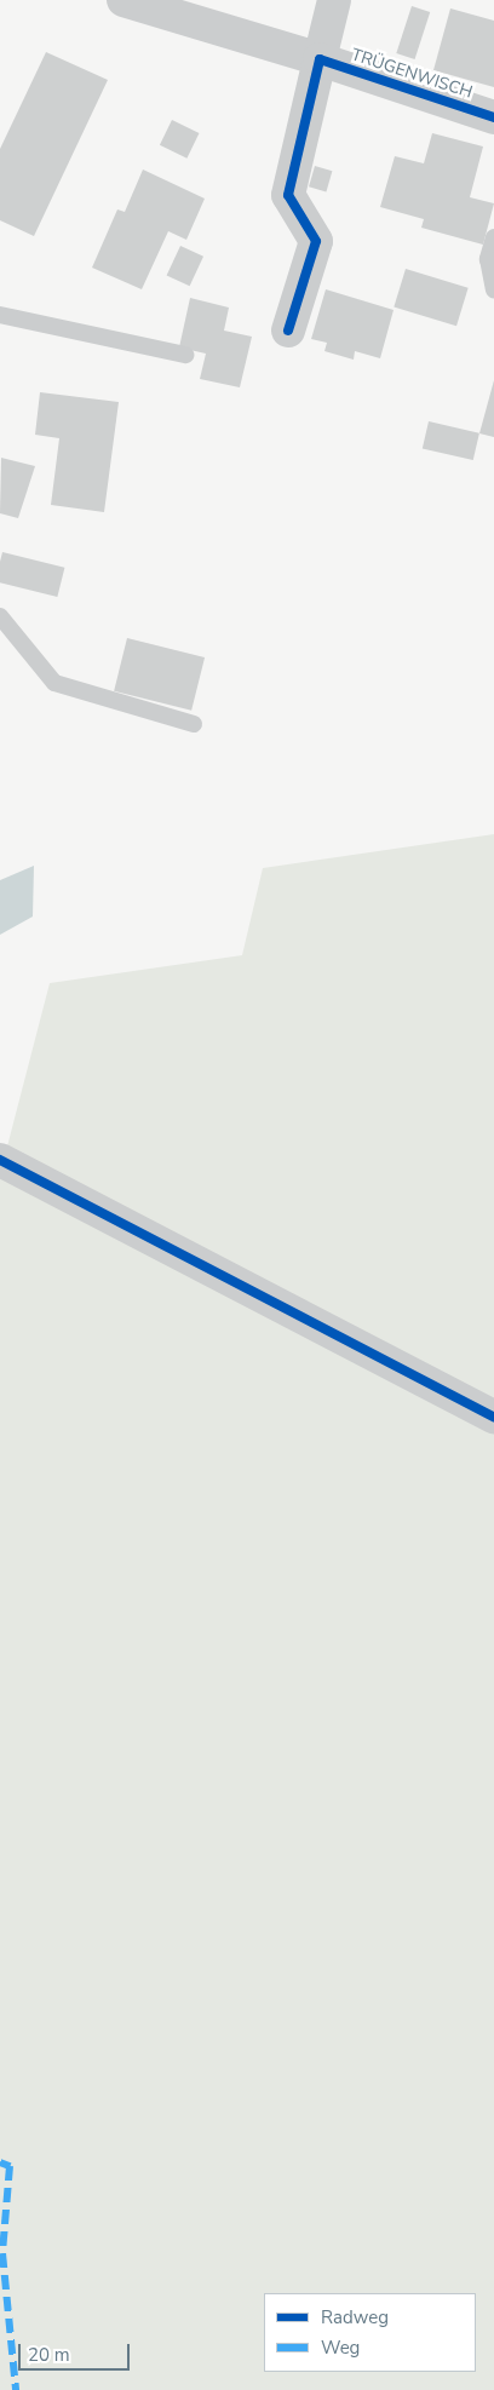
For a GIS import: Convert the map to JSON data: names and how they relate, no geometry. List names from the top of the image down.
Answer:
{
  "streets": {
    "street": ["TRÜGENWISCH"]
  },
  "legend": ["Radweg", "Weg"],
  "scale_bar": "20 m"
}
